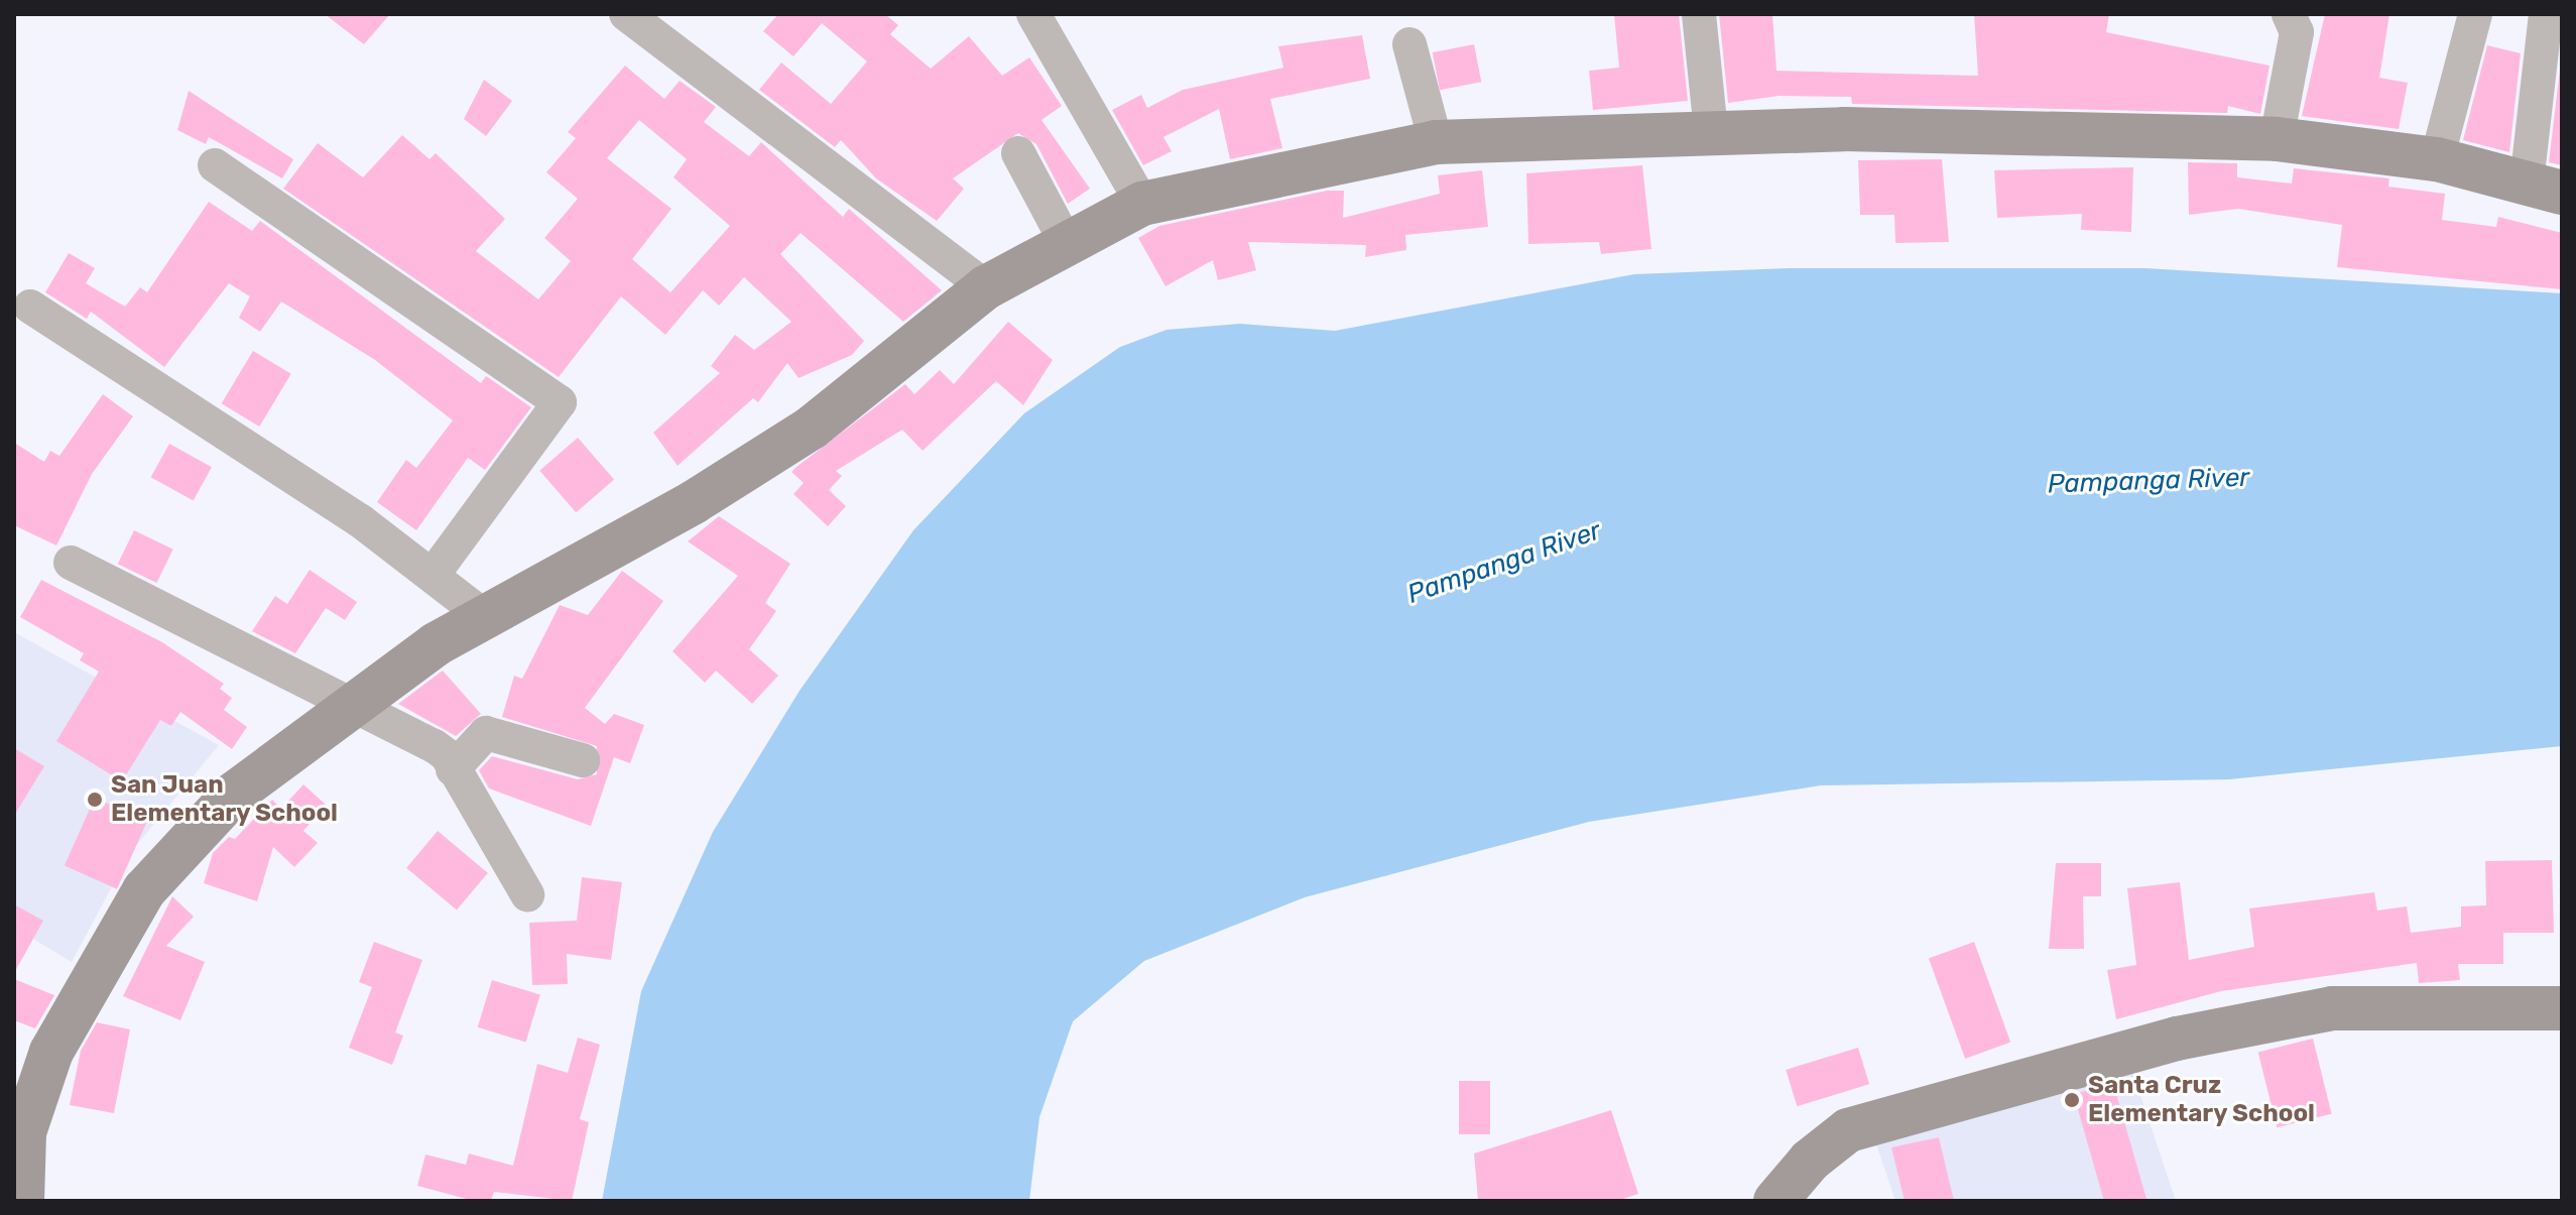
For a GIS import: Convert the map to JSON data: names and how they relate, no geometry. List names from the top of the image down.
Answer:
{
  "water": ["Pampanga River"],
  "places": ["San Juan Elementary School", "Santa Cruz Elementary School"]
}
